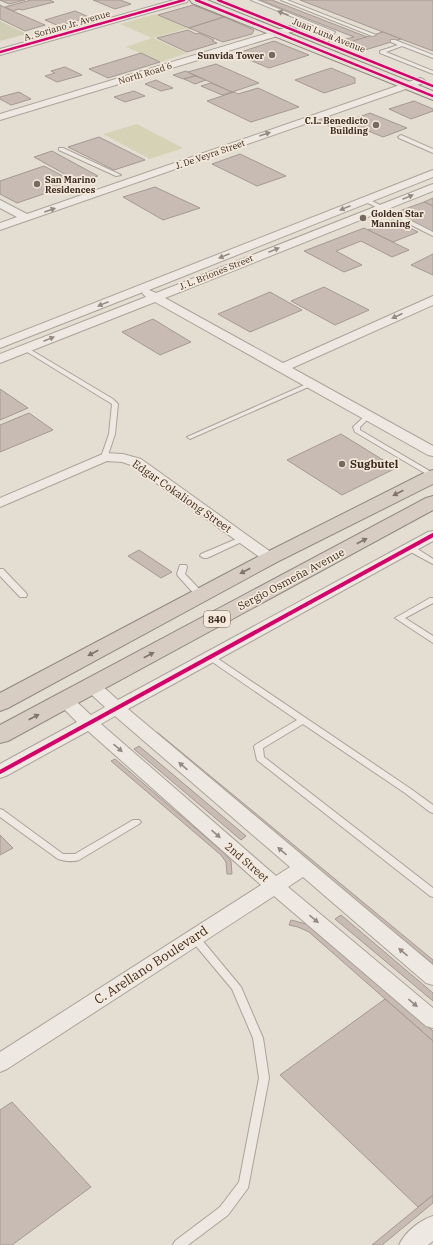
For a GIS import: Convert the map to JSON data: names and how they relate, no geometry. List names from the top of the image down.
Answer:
{
  "streets": {
    "highway": ["Sergio Osmeña Avenue", "840"],
    "main road": ["Juan Luna Avenue"],
    "street": [
      "A. Soriano Jr. Avenue",
      "North Road 6",
      "J. De Veyra Street",
      "J. L. Briones Street",
      "Edgar Cokaliong Street",
      "2nd Street",
      "C. Arellano Boulevard"
    ]
  },
  "crossings": [
    ["Juan Luna Avenue", "North Road 6"],
    ["Juan Luna Avenue", "J. De Veyra Street"],
    ["Edgar Cokaliong Street", "840"],
    ["Sergio Osmeña Avenue", "2nd Street"],
    ["2nd Street", "C. Arellano Boulevard"]
  ],
  "places": [
    "Sunvida Tower",
    "C.L. Benedicto Building",
    "San Marino Residences",
    "Golden Star Manning",
    "Sugbutel"
  ]
}
